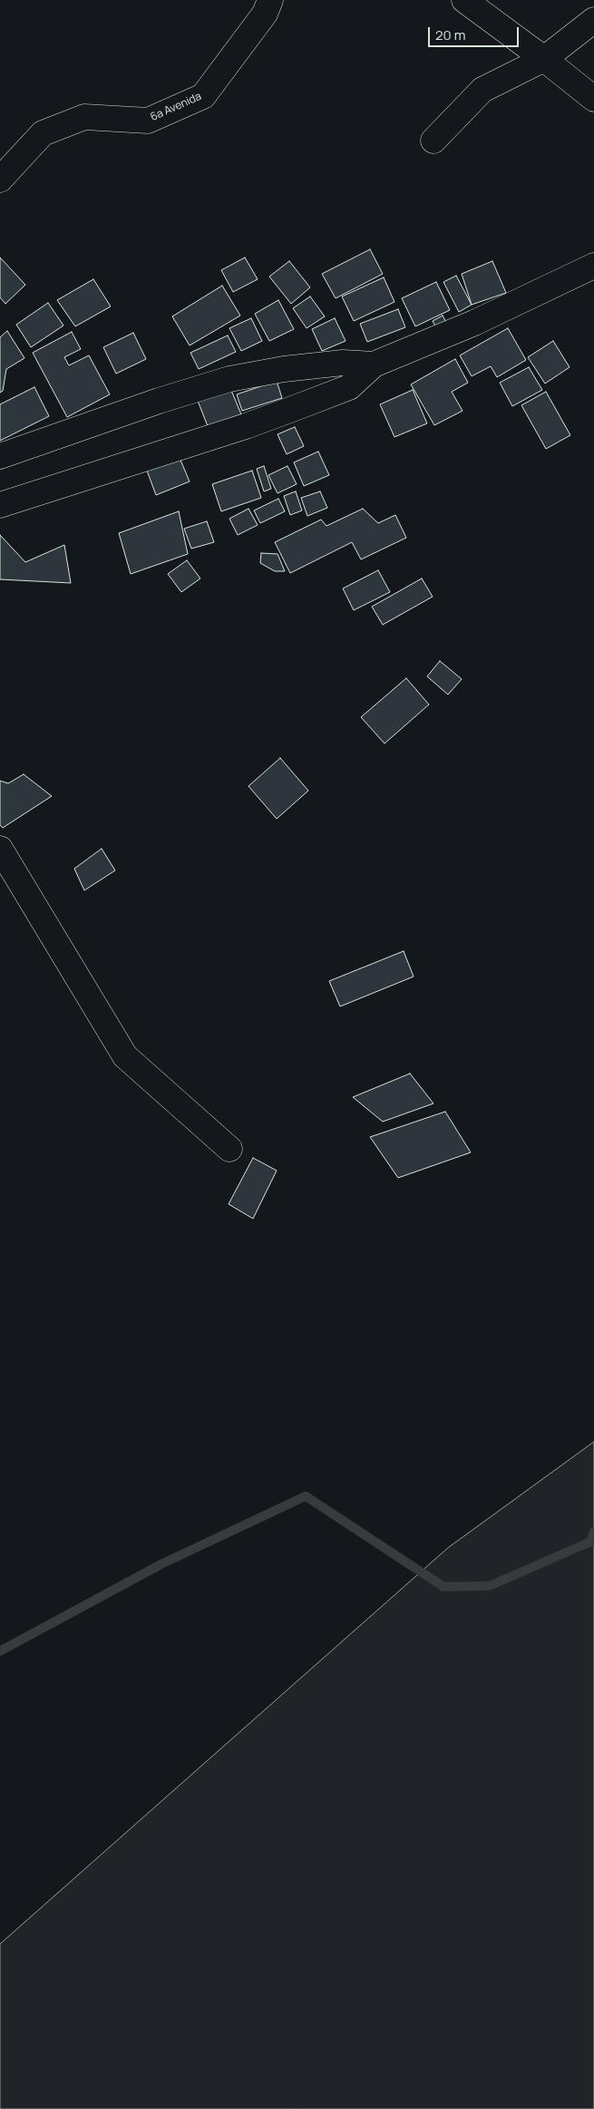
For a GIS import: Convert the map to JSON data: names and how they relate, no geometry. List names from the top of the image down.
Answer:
{
  "streets": {
    "street": ["6a Avenida"]
  },
  "scale_bar": "20 m"
}
